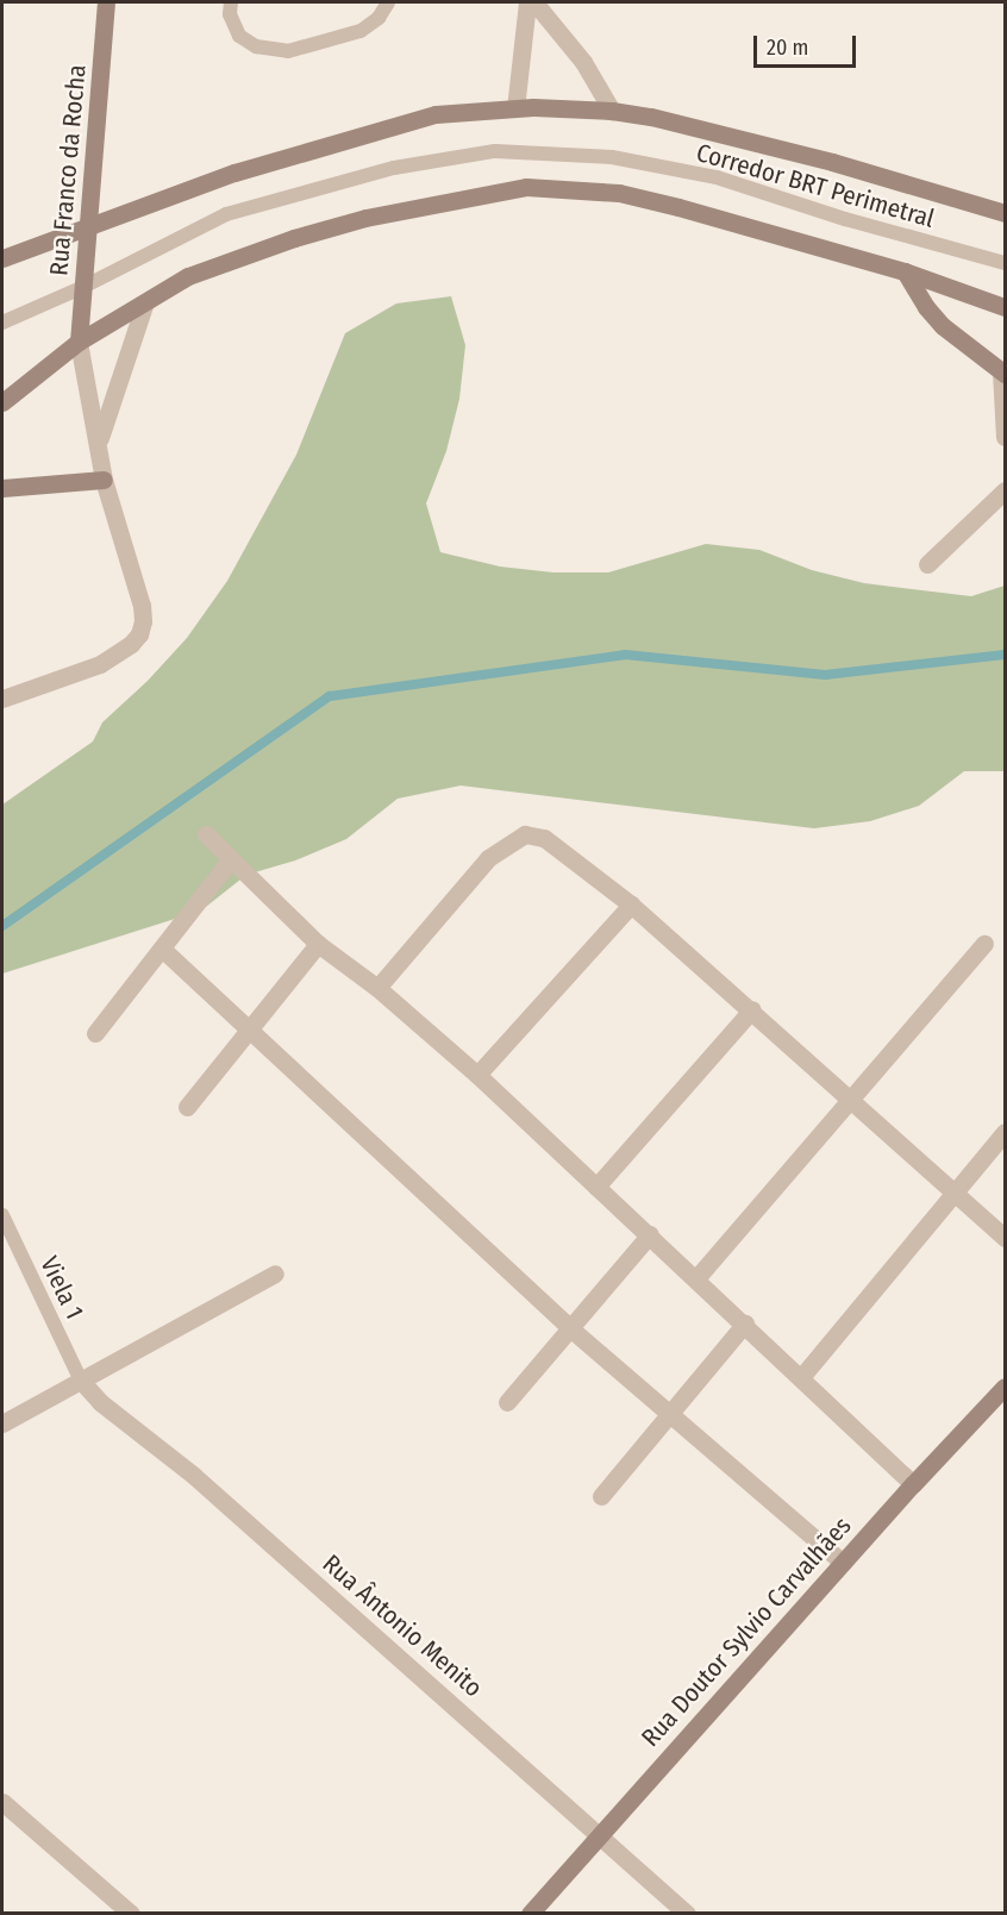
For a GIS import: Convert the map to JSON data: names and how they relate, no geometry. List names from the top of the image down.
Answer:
{
  "streets": {
    "street": ["Rua Franco da Rocha", "Rua Ântonio Menito", "Rua Doutor Sylvio Carvalhães"],
    "lane": ["Corredor BRT Perimetral", "Viela 1"]
  },
  "crossings": [
    ["Rua Franco da Rocha", "Corredor BRT Perimetral"],
    ["Viela 1", "Rua Ântonio Menito"],
    ["Rua Ântonio Menito", "Rua Doutor Sylvio Carvalhães"]
  ],
  "scale_bar": "20 m"
}
